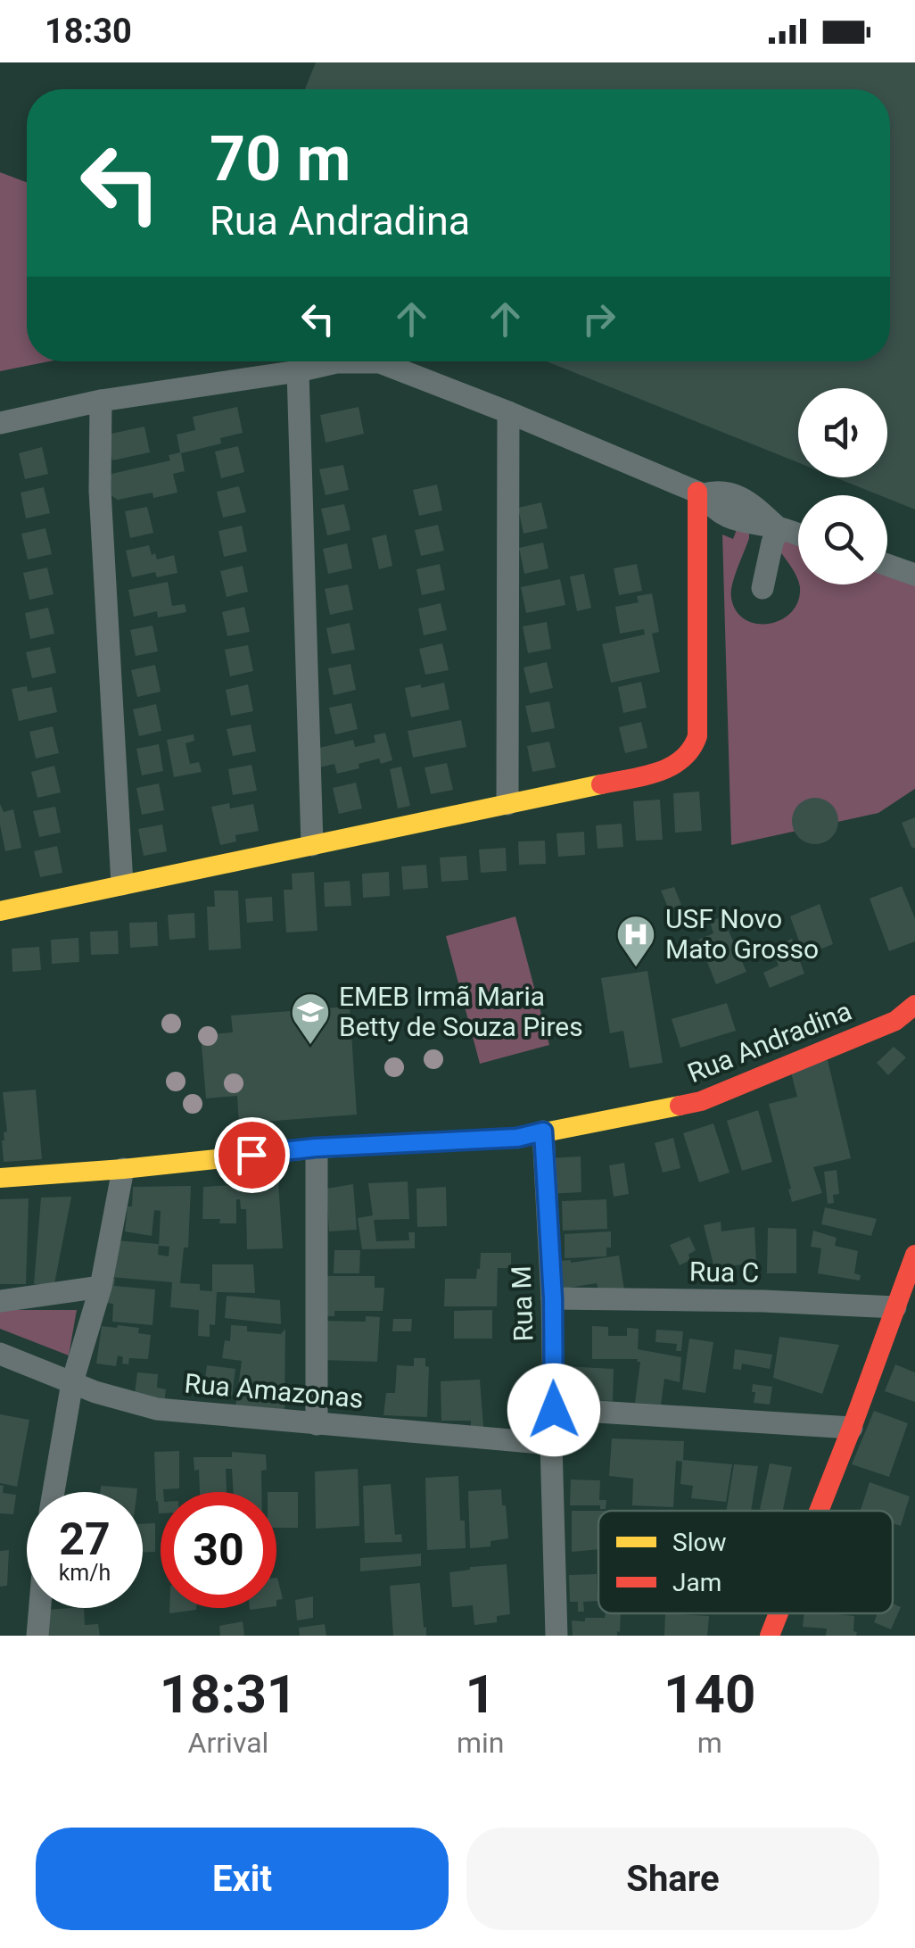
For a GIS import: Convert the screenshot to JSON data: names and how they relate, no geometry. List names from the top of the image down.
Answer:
{
  "streets": {
    "street": [
      "Rua Andradina",
      "Rua C",
      "Rua M",
      "Rua Amazonas"
    ]
  },
  "crossings": [
    ["Rua Andradina", "Rua M"],
    ["Rua C", "Rua M"],
    ["Rua M", "Rua Amazonas"]
  ],
  "places": {
    "hospital": ["USF Novo Mato Grosso"],
    "school or university": ["EMEB Irmã Maria Betty de Souza Pires"]
  },
  "legend": ["Slow", "Jam"],
  "page": {
    "status": "18:30",
    "turn": ["70 m", "Rua Andradina"],
    "speed": "27 km/h",
    "limit": "30",
    "eta": [
      "18:31",
      "Arrival",
      "1",
      "min",
      "140",
      "m"
    ],
    "buttons": ["Exit", "Share"]
  }
}
